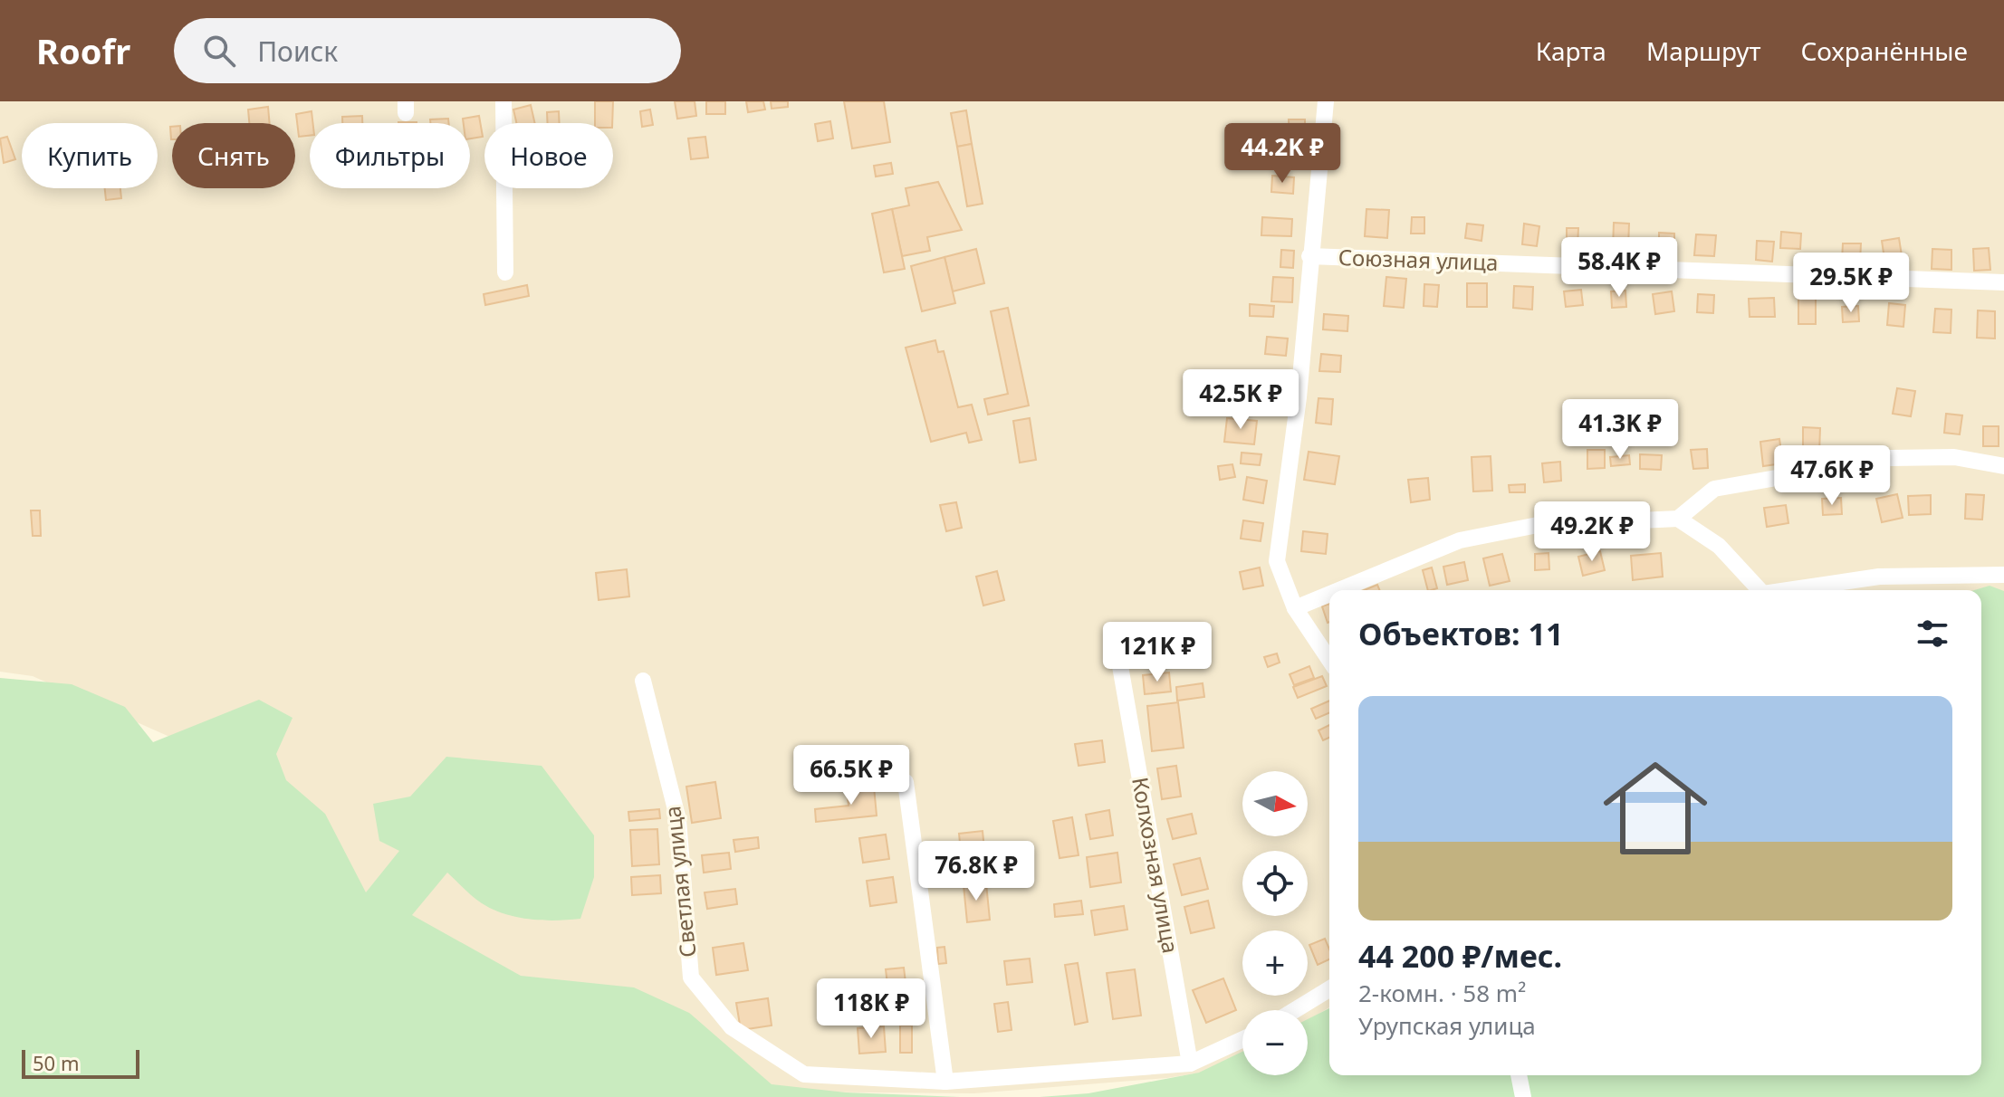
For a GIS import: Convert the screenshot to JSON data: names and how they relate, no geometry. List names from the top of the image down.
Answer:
{
  "streets": {
    "street": ["Союзная улица", "Колхозная улица", "Светлая улица"]
  },
  "scale_bar": "50 m",
  "north": "right",
  "page": {
    "header": "Roofr",
    "search": "Поиск",
    "nav": ["Карта", "Маршрут", "Сохранённые"],
    "price": [
      "44.2K ₽",
      "58.4K ₽",
      "29.5K ₽",
      "42.5K ₽",
      "41.3K ₽",
      "47.6K ₽",
      "49.2K ₽",
      "121K ₽",
      "66.5K ₽",
      "76.8K ₽",
      "118K ₽"
    ],
    "chip": [
      "Купить",
      "Снять",
      "Фильтры",
      "Новое"
    ],
    "heading": "Объектов: 11",
    "list": [
      {
        "name": "44 200 ₽/мес.",
        "note": "2-комн. · 58 m² · Урупская улица"
      }
    ],
    "map_buttons": ["+", "−"],
    "scale": "50 m"
  }
}
